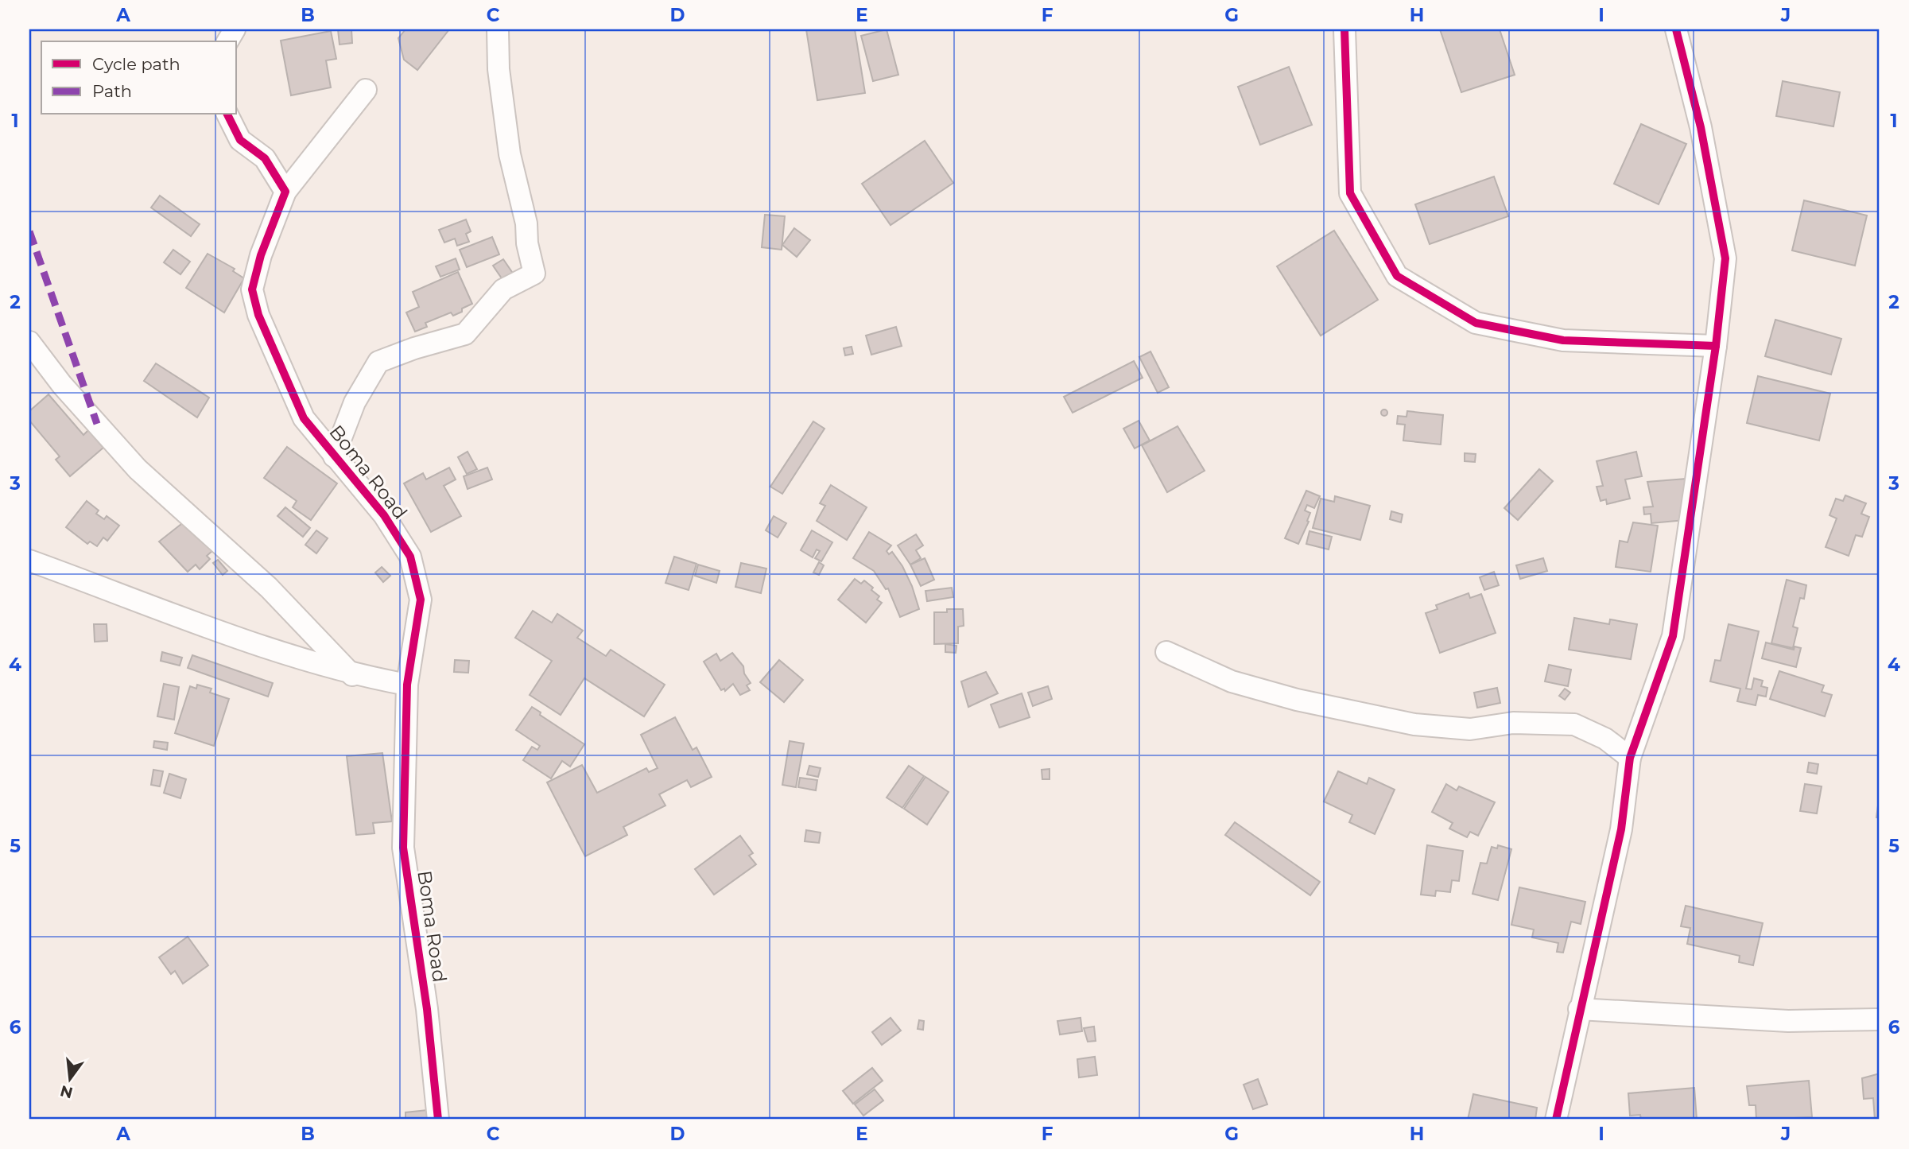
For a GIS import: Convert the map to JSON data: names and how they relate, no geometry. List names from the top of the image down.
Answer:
{
  "streets": {
    "street": ["Boma Road"]
  },
  "legend": ["Cycle path", "Path"],
  "north": "bottom",
  "grid": {
    "columns": [
      "A",
      "B",
      "C",
      "D",
      "E",
      "F",
      "G",
      "H",
      "I",
      "J"
    ],
    "rows": [
      "1",
      "2",
      "3",
      "4",
      "5",
      "6"
    ]
  }
}
